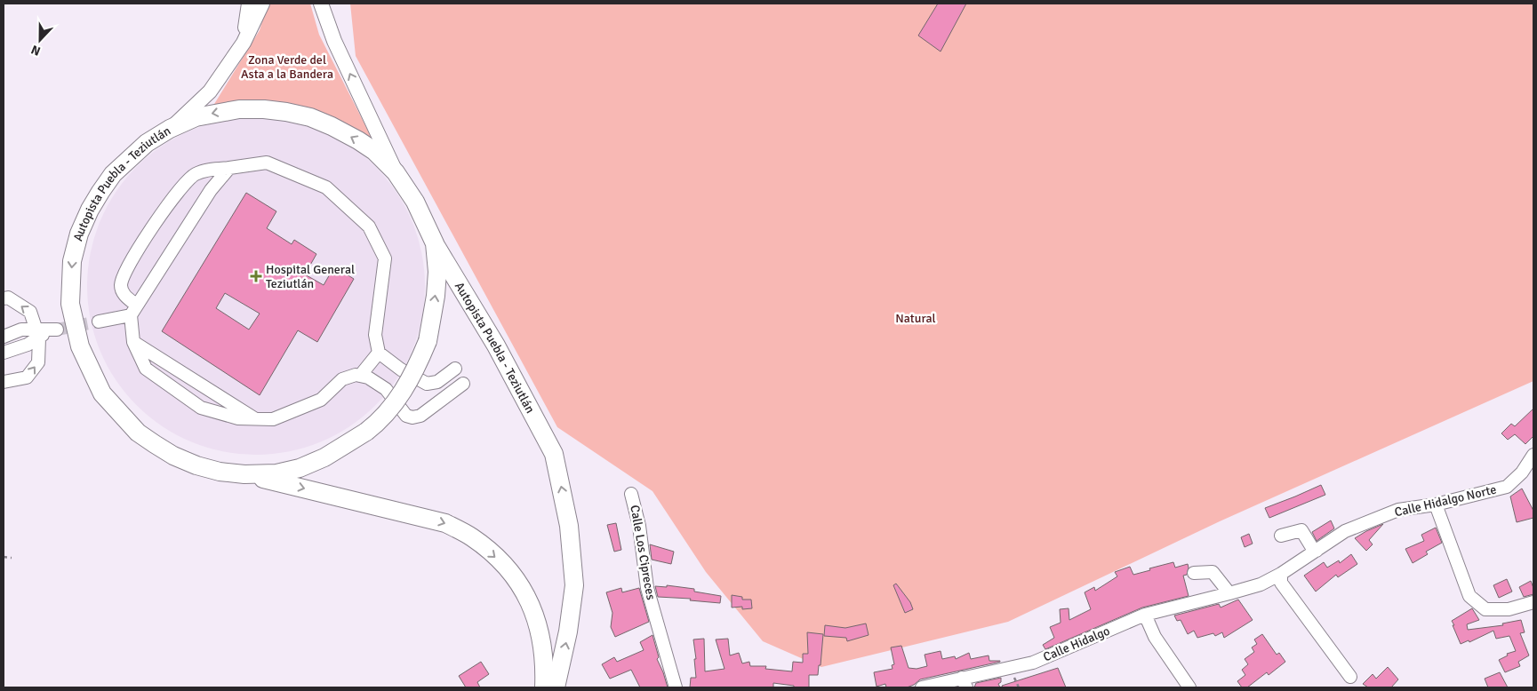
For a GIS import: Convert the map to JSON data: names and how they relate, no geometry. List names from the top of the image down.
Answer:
{
  "streets": {
    "highway": ["Autopista Puebla - Teziutlán"],
    "street": ["Calle Hidalgo Norte", "Calle Los Cipreces", "Calle Hidalgo"]
  },
  "crossings": [
    ["Calle Hidalgo Norte", "Calle Hidalgo"]
  ],
  "parks": ["Zona Verde del Asta a la Bandera", "Natural"],
  "places": {
    "health": ["Hospital General Teziutlán"]
  },
  "north": "bottom"
}
